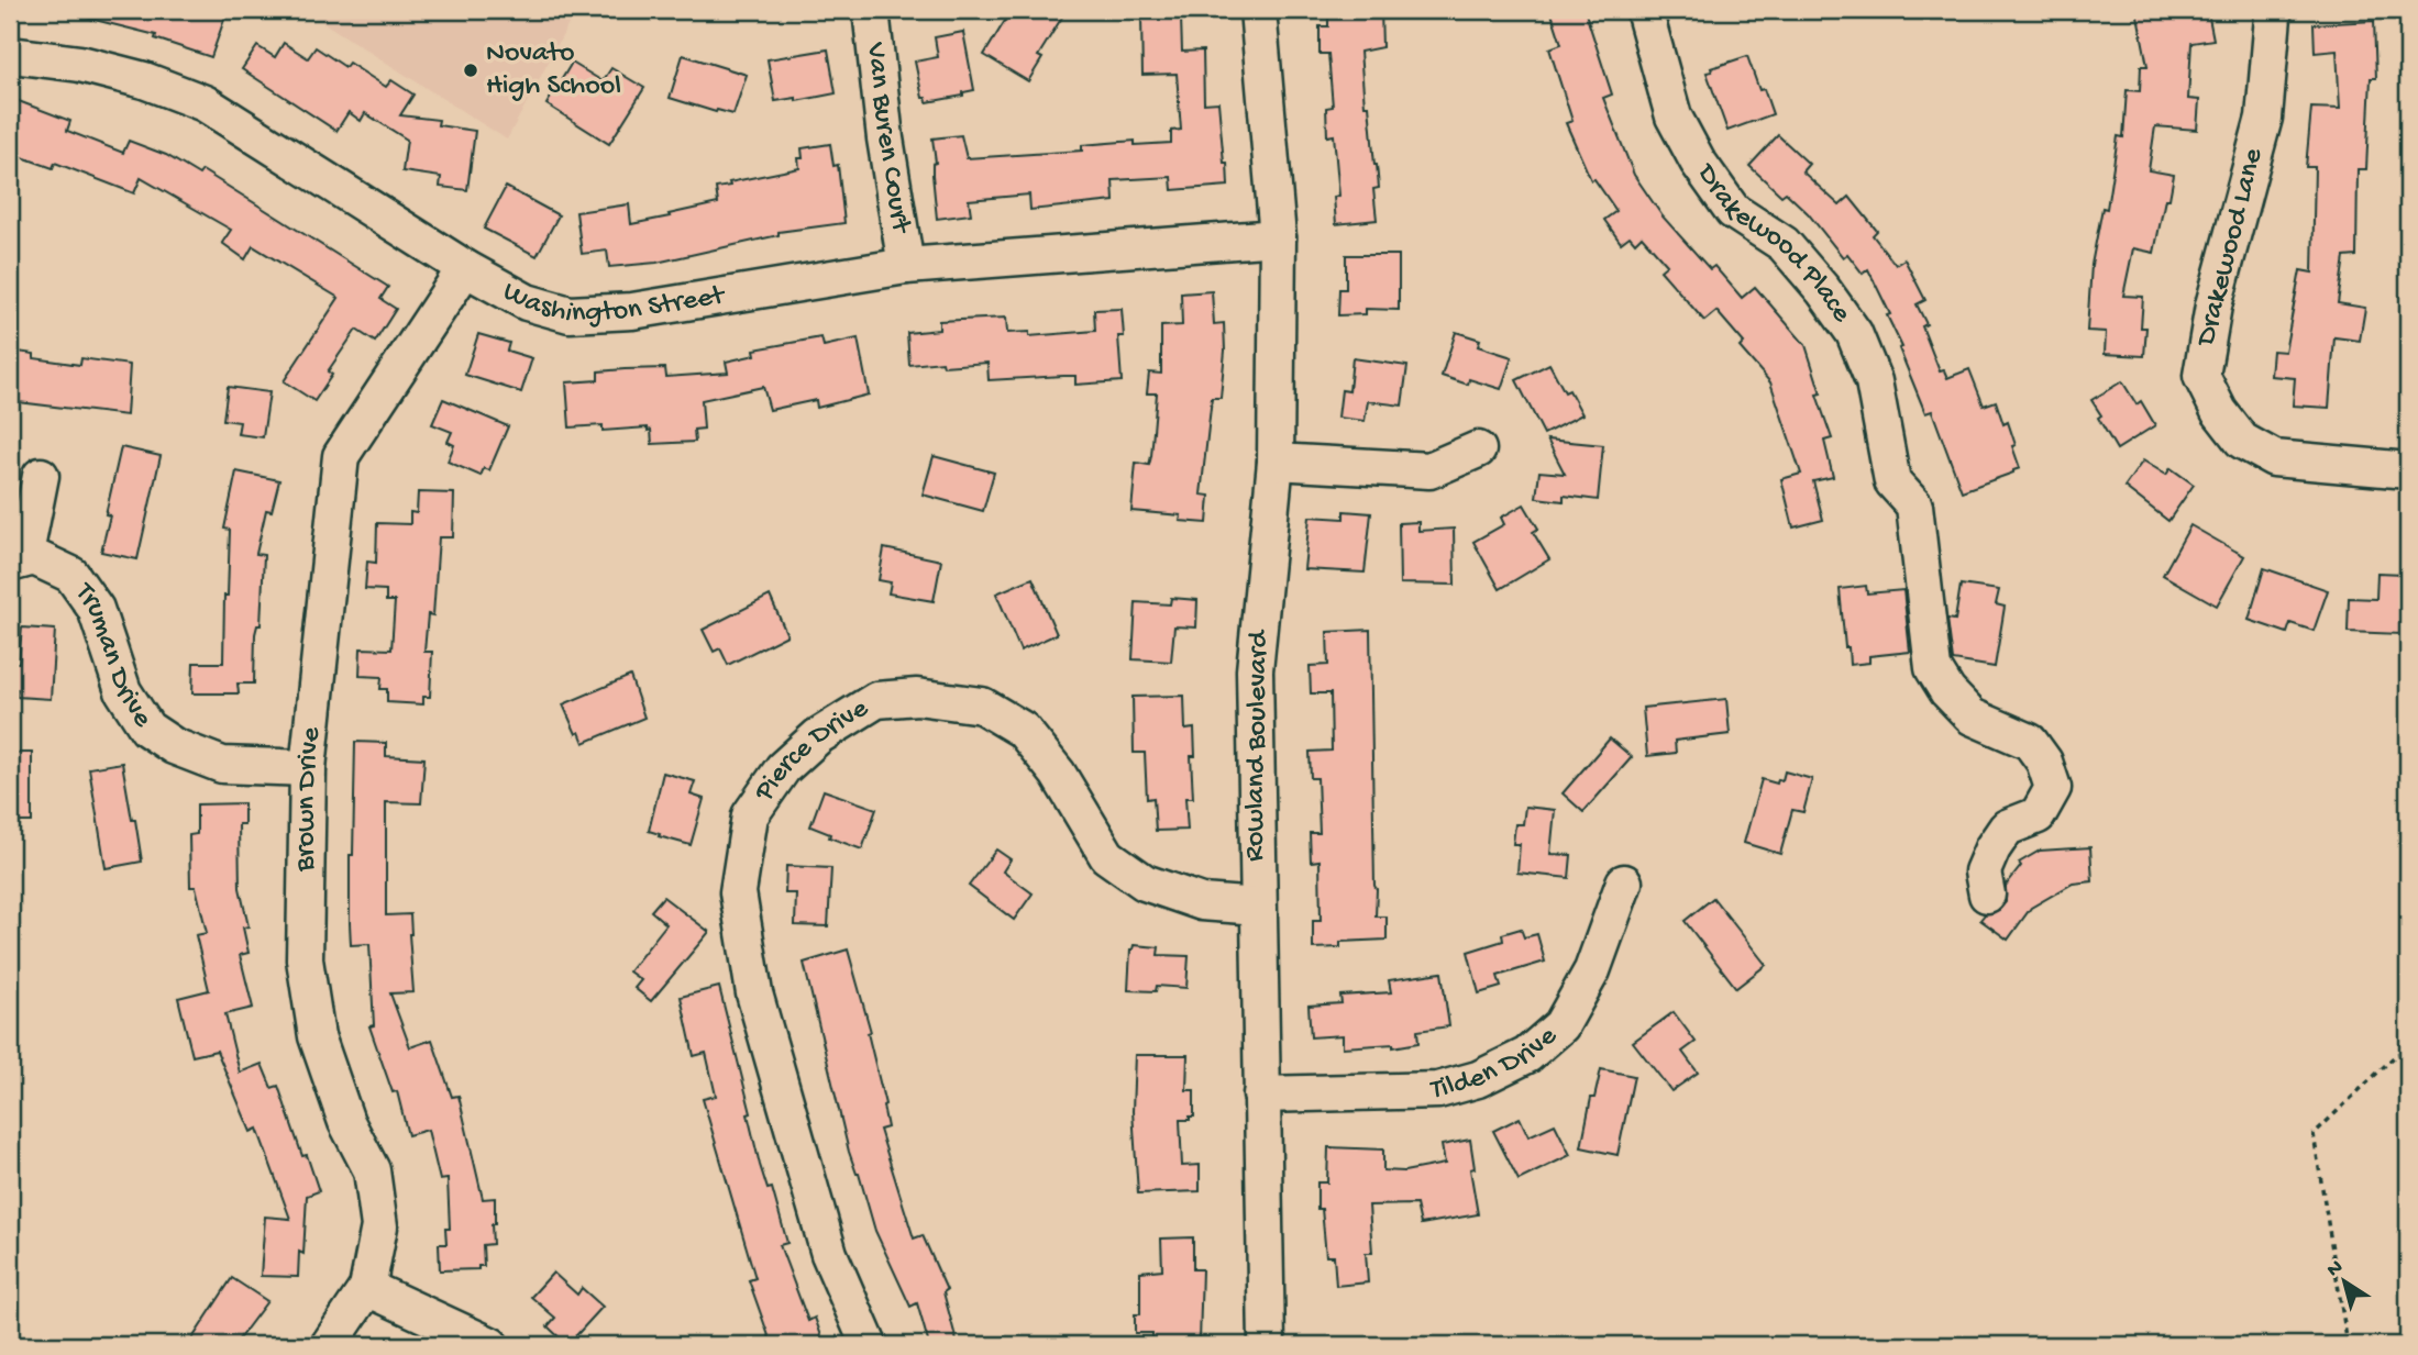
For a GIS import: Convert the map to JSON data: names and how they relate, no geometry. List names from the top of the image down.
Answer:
{
  "streets": {
    "street": [
      "Van Buren Court",
      "Drakewood Place",
      "Drakewood Lane",
      "Washington Street",
      "Truman Drive",
      "Rowland Boulevard",
      "Pierce Drive",
      "Brown Drive",
      "Tilden Drive"
    ]
  },
  "crossings": [
    ["Van Buren Court", "Washington Street"],
    ["Washington Street", "Rowland Boulevard"],
    ["Washington Street", "Brown Drive"],
    ["Truman Drive", "Brown Drive"],
    ["Rowland Boulevard", "Pierce Drive"],
    ["Rowland Boulevard", "Tilden Drive"]
  ],
  "places": ["Novato High School"],
  "north": "top left"
}
